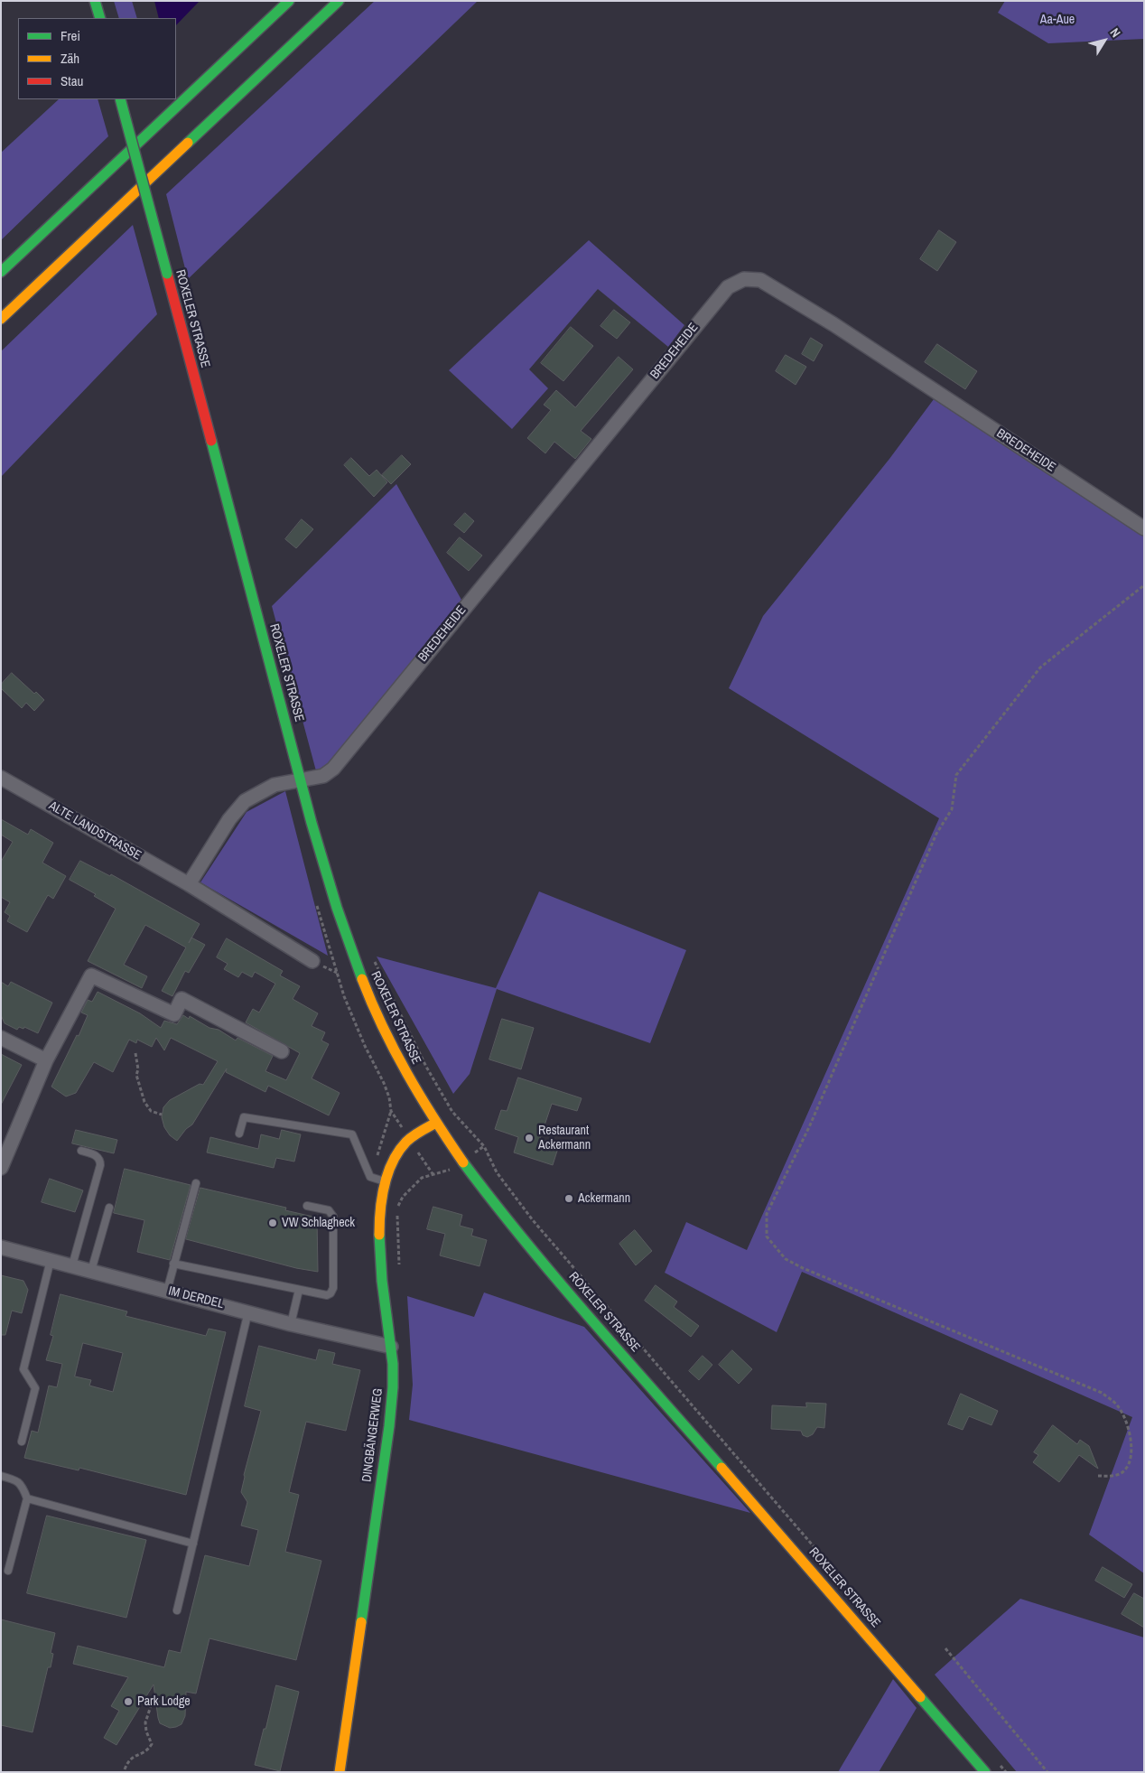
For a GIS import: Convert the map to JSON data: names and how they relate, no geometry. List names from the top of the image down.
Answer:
{
  "streets": {
    "main road": ["ROXELER STRASSE", "DINGBÄNGERWEG"],
    "street": ["BREDEHEIDE", "ALTE LANDSTRASSE", "IM DERDEL"]
  },
  "crossings": [
    ["ROXELER STRASSE", "BREDEHEIDE"],
    ["ROXELER STRASSE", "DINGBÄNGERWEG"],
    ["IM DERDEL", "DINGBÄNGERWEG"]
  ],
  "parks": ["Aa-Aue"],
  "places": [
    "Restaurant Ackermann",
    "Ackermann",
    "VW Schlagheck",
    "Park Lodge"
  ],
  "legend": ["Frei", "Zäh", "Stau"],
  "north": "top right"
}
